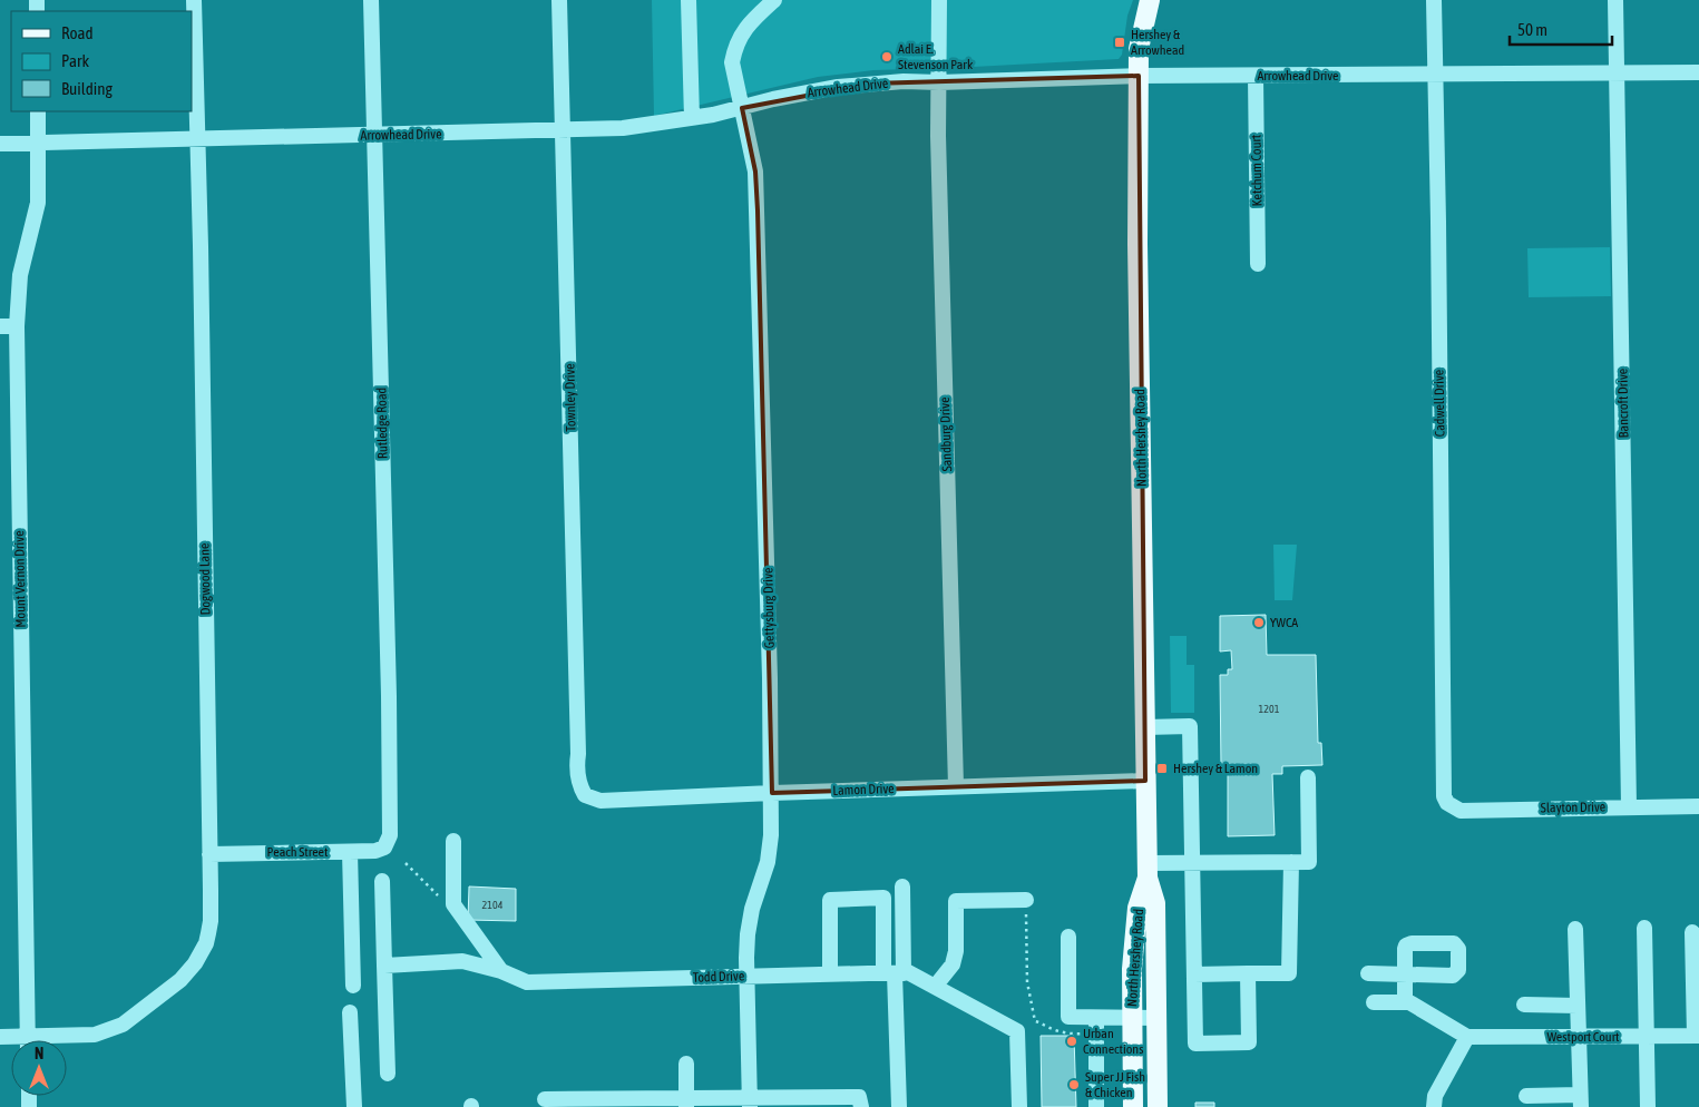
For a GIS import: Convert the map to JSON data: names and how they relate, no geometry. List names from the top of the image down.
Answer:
{
  "streets": {
    "main road": ["North Hershey Road"],
    "street": [
      "Arrowhead Drive",
      "Ketchum Court",
      "Townley Drive",
      "Cadwell Drive",
      "Bancroft Drive",
      "Rutledge Road",
      "Sandburg Drive",
      "Mount Vernon Drive",
      "Dogwood Lane",
      "Gettysburg Drive",
      "Lamon Drive",
      "Slayton Drive",
      "Peach Street",
      "Todd Drive",
      "Westport Court"
    ]
  },
  "crossings": [
    ["Arrowhead Drive", "Ketchum Court"],
    ["Arrowhead Drive", "Townley Drive"],
    ["Arrowhead Drive", "Cadwell Drive"],
    ["Arrowhead Drive", "Bancroft Drive"],
    ["Arrowhead Drive", "Rutledge Road"],
    ["Arrowhead Drive", "Sandburg Drive"],
    ["Arrowhead Drive", "North Hershey Road"],
    ["Arrowhead Drive", "Mount Vernon Drive"],
    ["Arrowhead Drive", "Dogwood Lane"],
    ["Arrowhead Drive", "Gettysburg Drive"],
    ["Townley Drive", "Lamon Drive"],
    ["Cadwell Drive", "Slayton Drive"],
    ["Bancroft Drive", "Slayton Drive"],
    ["Rutledge Road", "Peach Street"],
    ["Sandburg Drive", "Lamon Drive"],
    ["North Hershey Road", "Lamon Drive"],
    ["Dogwood Lane", "Peach Street"],
    ["Gettysburg Drive", "Lamon Drive"],
    ["Gettysburg Drive", "Todd Drive"]
  ],
  "places": {
    "transit": ["Hershey & Arrowhead", "Hershey & Lamon"],
    "other": [
      "Adlai E. Stevenson Park",
      "YWCA",
      "Urban Connections",
      "Super JJ Fish & Chicken"
    ]
  },
  "house_numbers": ["1201", "2104"],
  "legend": ["Road", "Park", "Building"],
  "scale_bar": "50 m",
  "north": "top"
}
